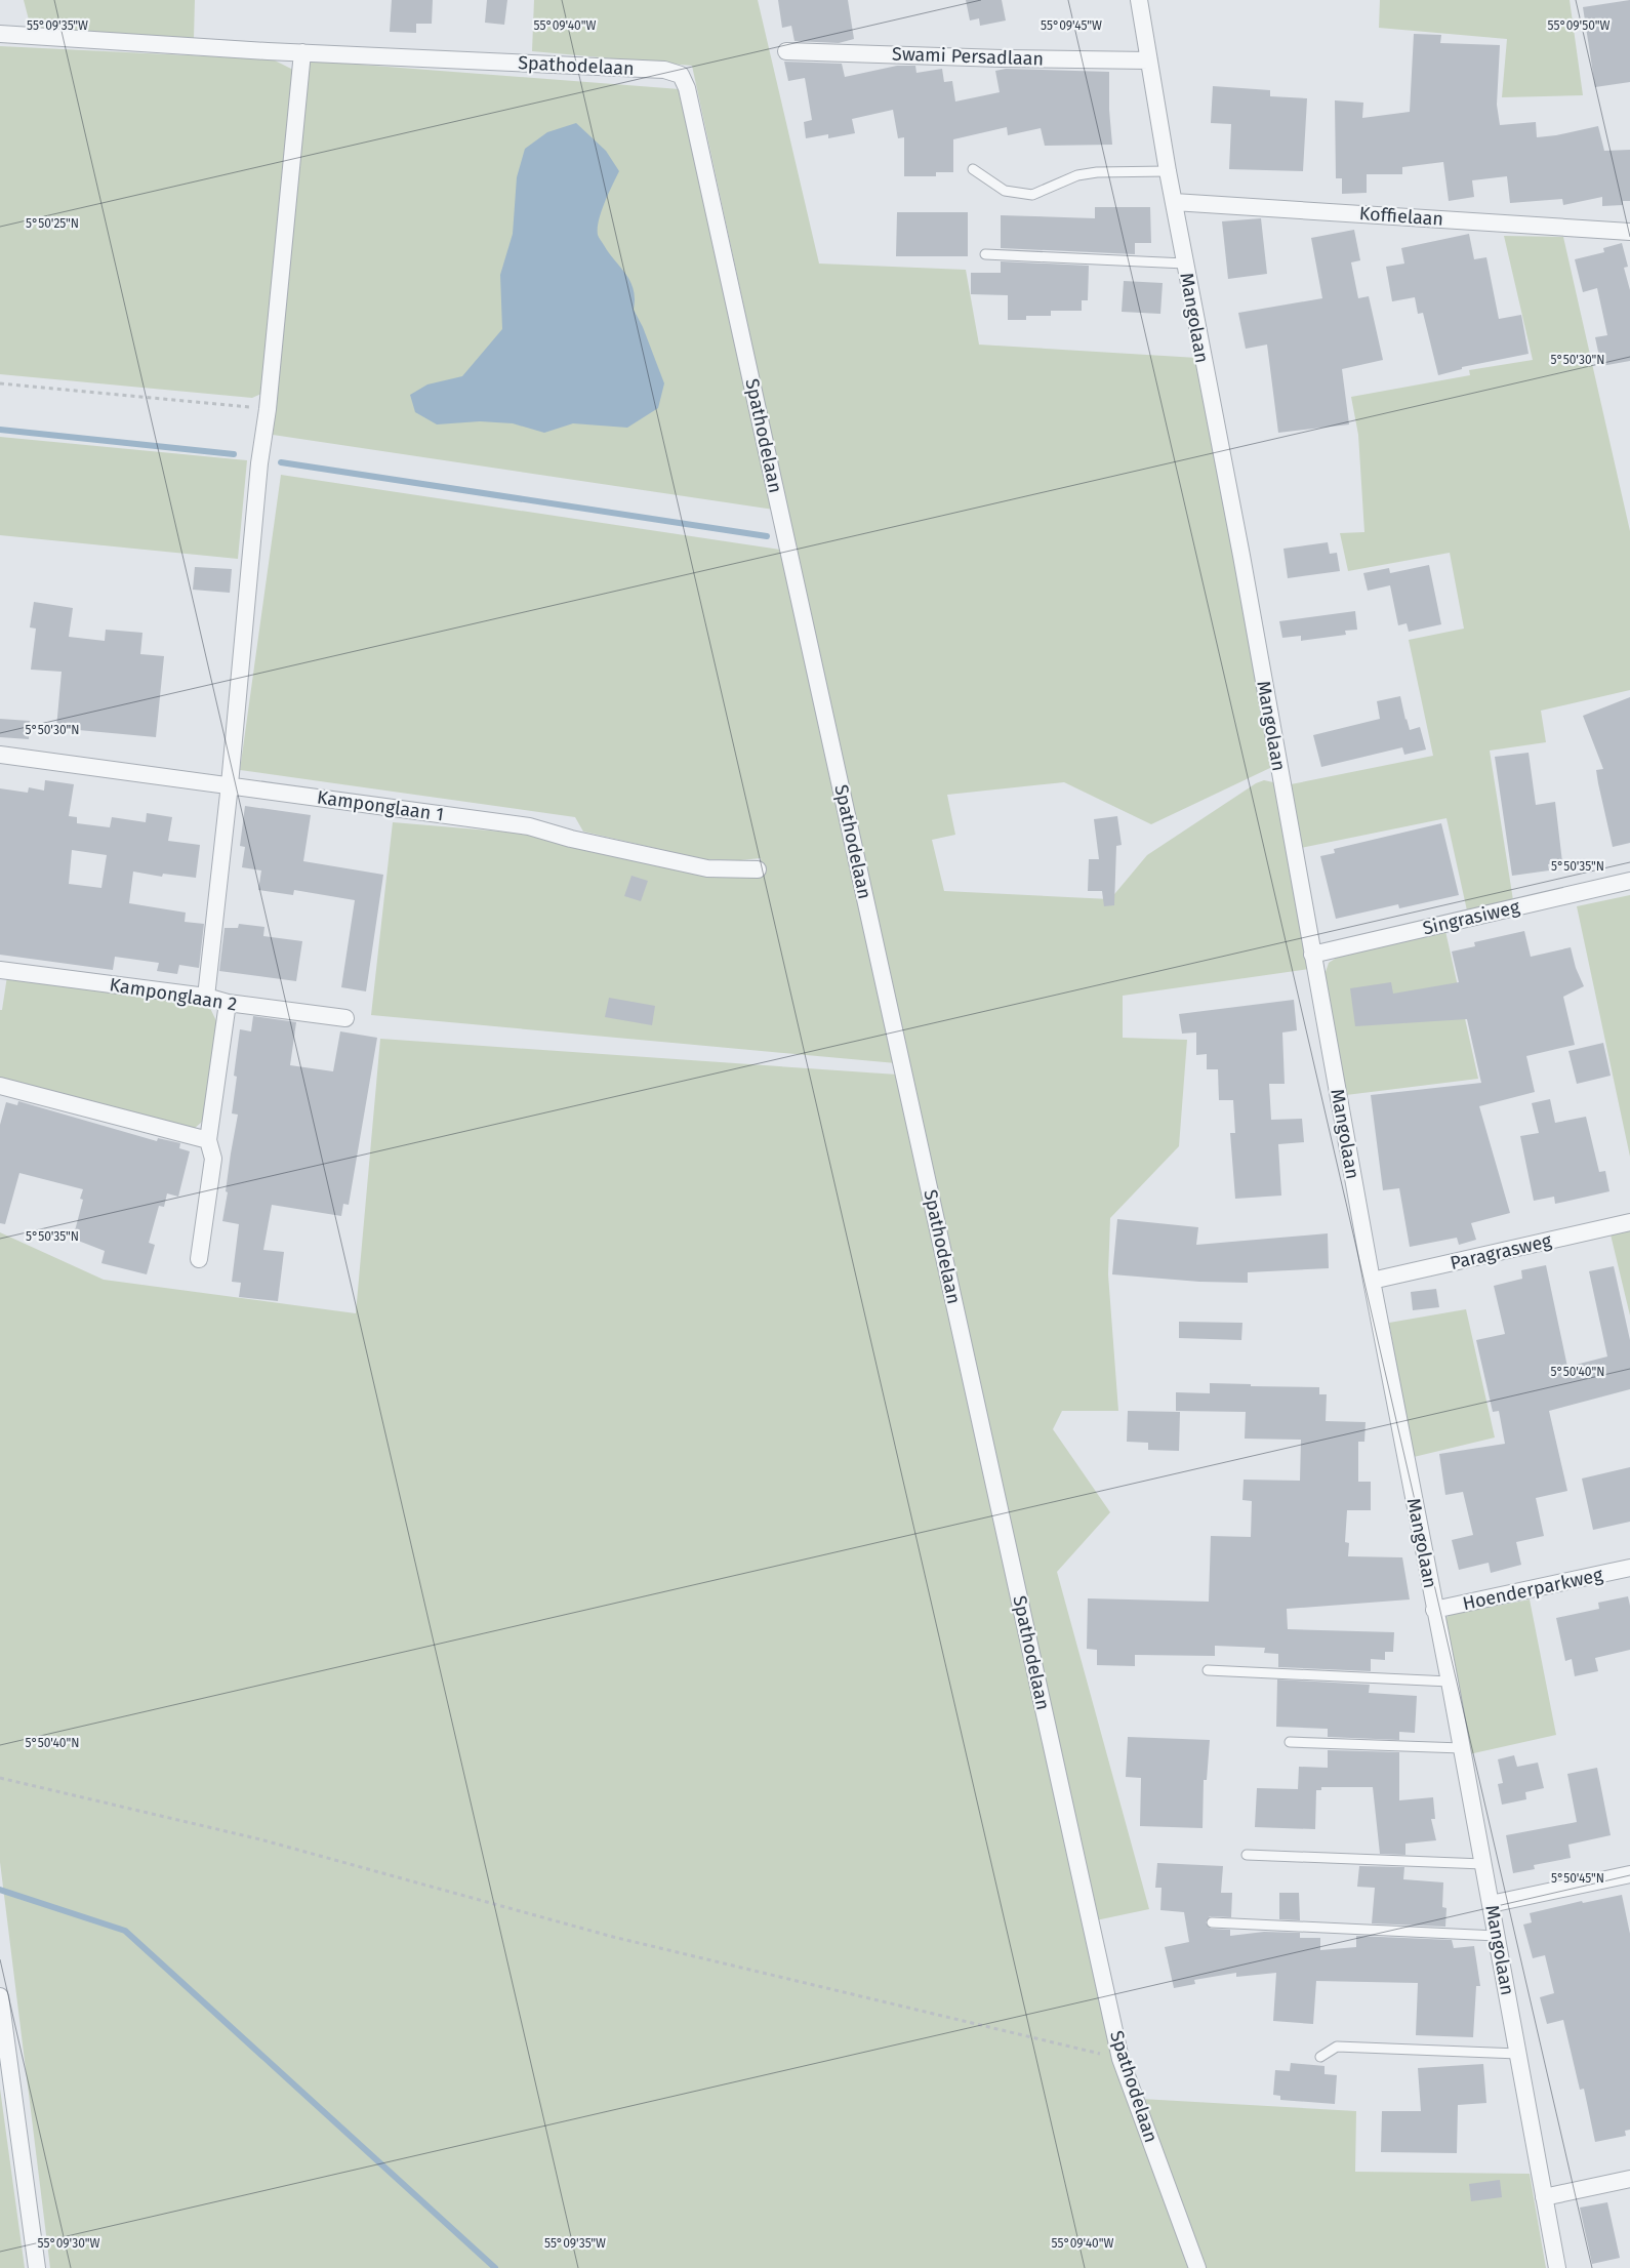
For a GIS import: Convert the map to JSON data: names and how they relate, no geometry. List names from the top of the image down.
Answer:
{
  "streets": {
    "street": [
      "Swami Persadlaan",
      "Spathodelaan",
      "Koffielaan",
      "Mangolaan",
      "Kamponglaan 1",
      "Singrasiweg",
      "Kamponglaan 2",
      "Paragrasweg",
      "Hoenderparkweg"
    ]
  },
  "crossings": [
    ["Swami Persadlaan", "Mangolaan"],
    ["Koffielaan", "Mangolaan"],
    ["Mangolaan", "Singrasiweg"],
    ["Mangolaan", "Paragrasweg"],
    ["Mangolaan", "Hoenderparkweg"]
  ],
  "coordinates": [
    "55°09'35\"W",
    "55°09'40\"W",
    "55°09'45\"W",
    "55°09'50\"W",
    "5°50'25\"N",
    "5°50'30\"N",
    "5°50'35\"N",
    "5°50'40\"N",
    "5°50'45\"N",
    "55°09'30\"W"
  ]
}
